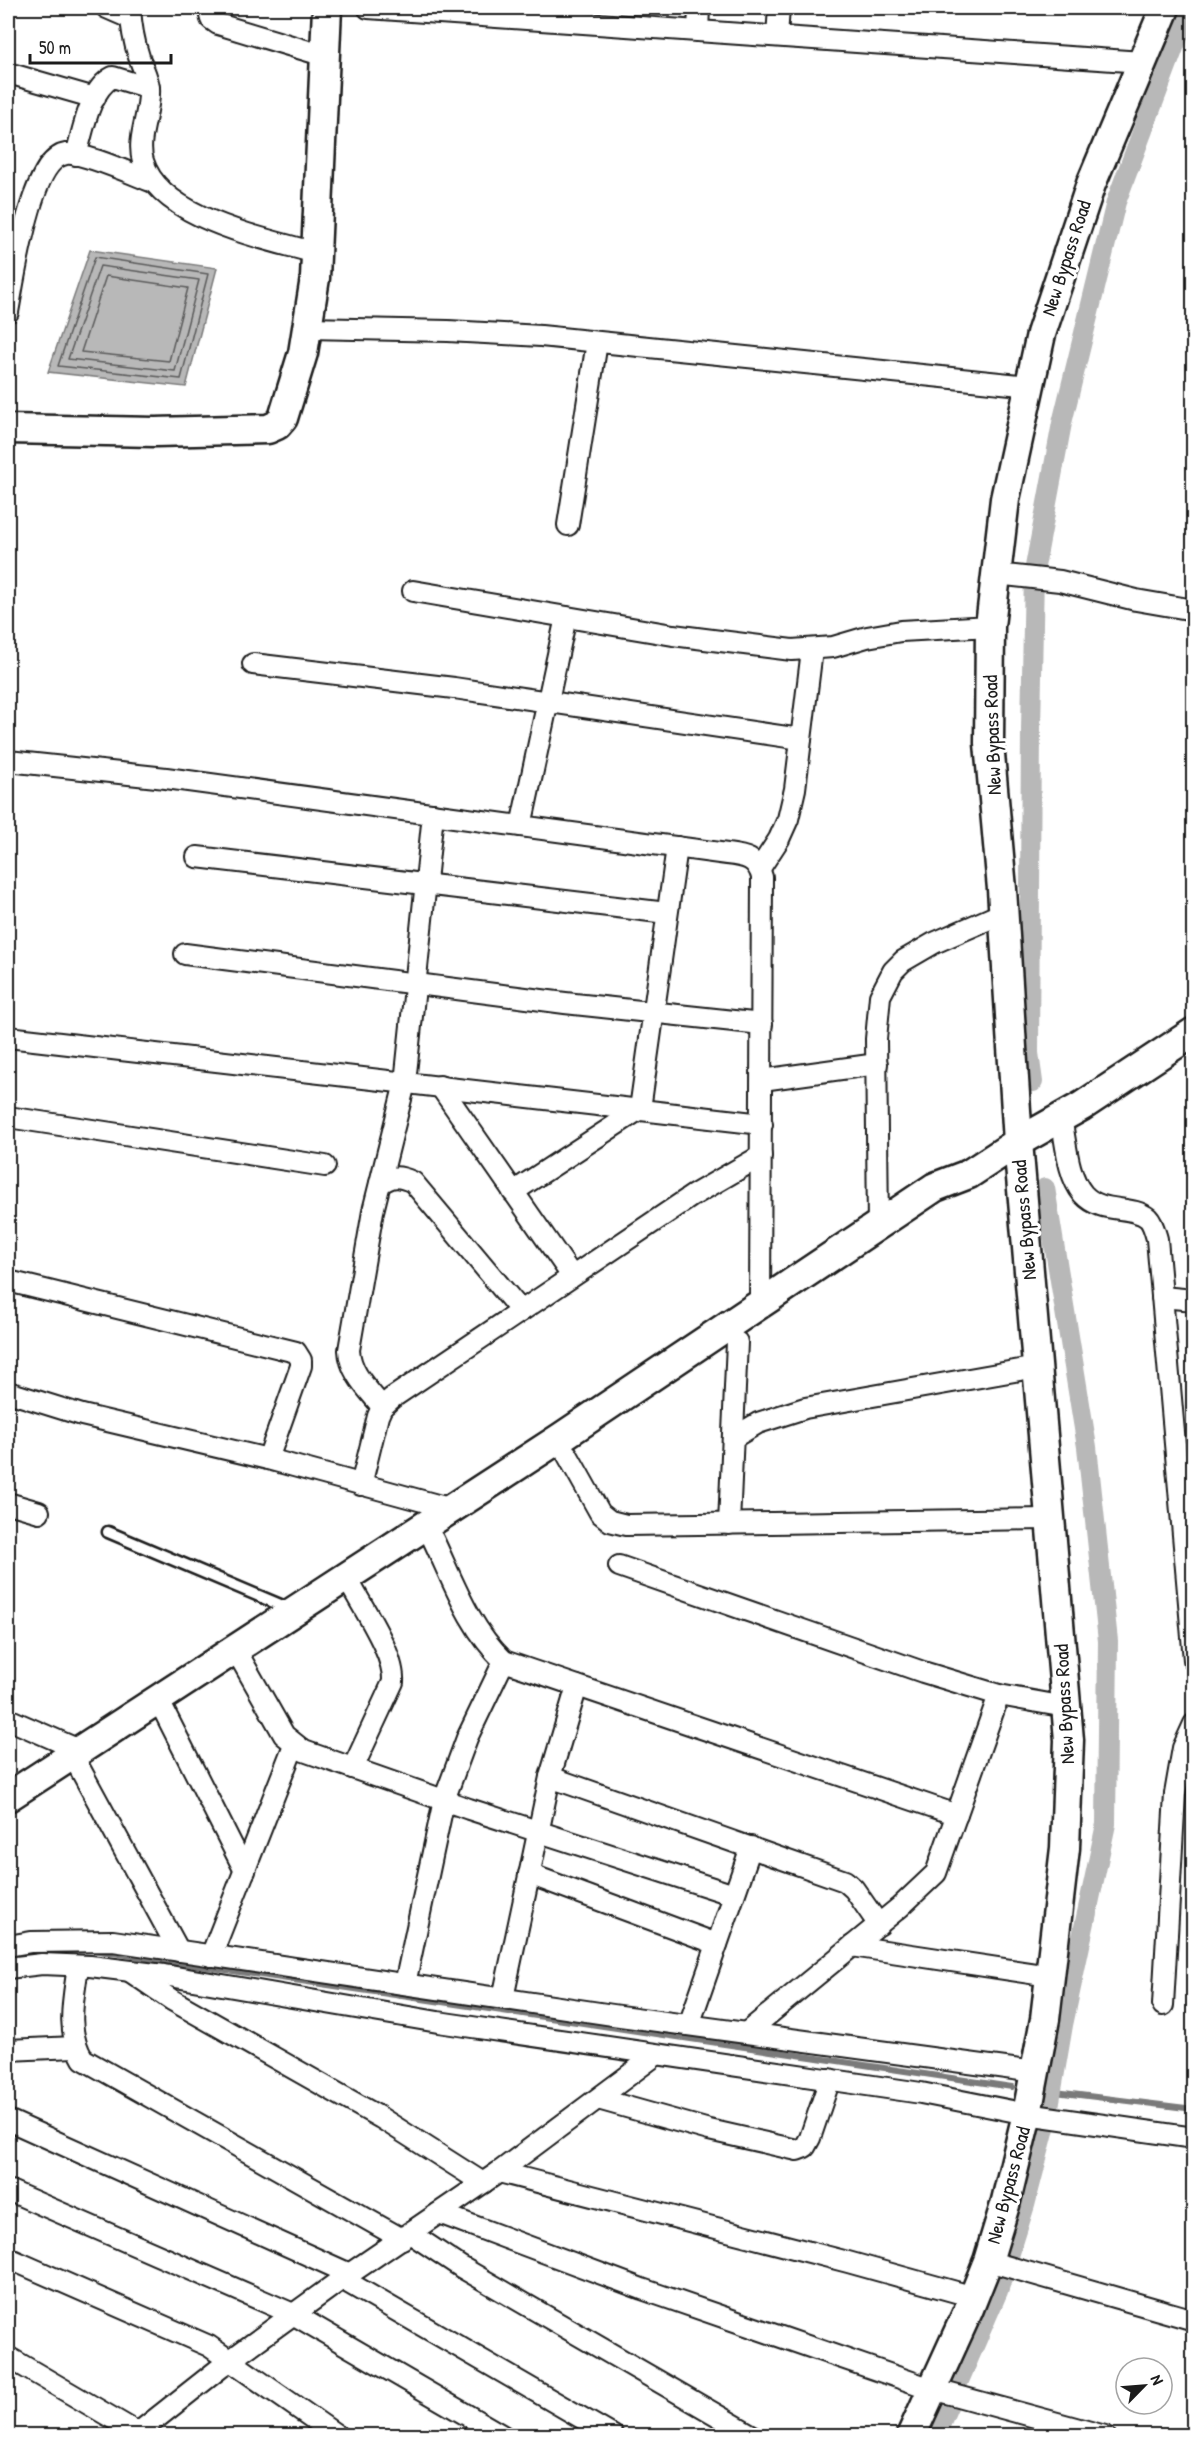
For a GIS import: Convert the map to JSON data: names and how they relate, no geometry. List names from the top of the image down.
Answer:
{
  "streets": {
    "street": ["New Bypass Road"]
  },
  "scale_bar": "50 m",
  "north": "top right"
}
